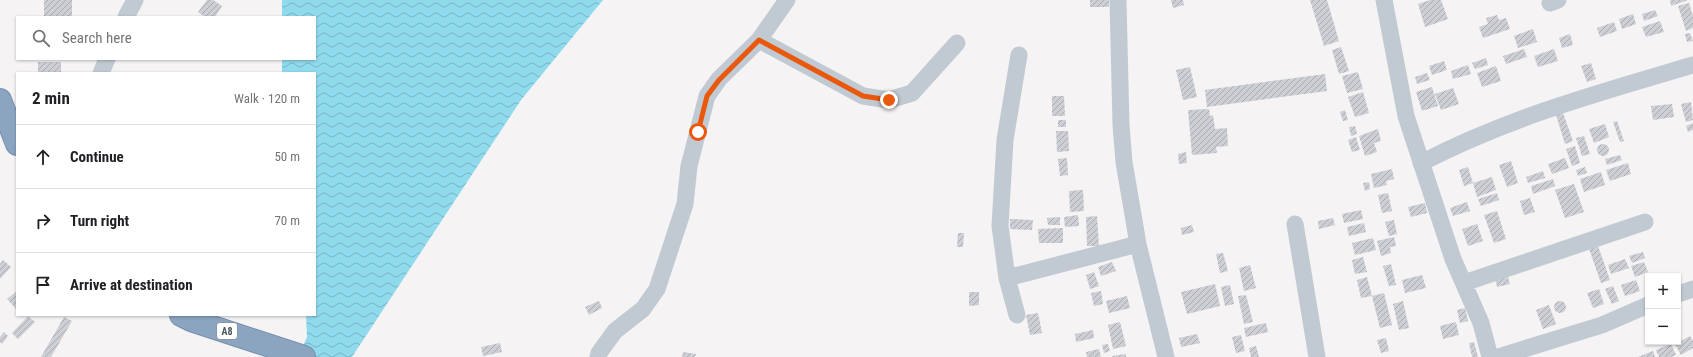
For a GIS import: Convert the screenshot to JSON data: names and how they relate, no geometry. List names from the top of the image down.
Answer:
{
  "streets": {
    "highway": ["A8"]
  },
  "page": {
    "search": "Search here",
    "heading": ["2 min", "Walk · 120 m"],
    "list": [
      ["Continue", "50 m"],
      ["Turn right", "70 m"],
      "Arrive at destination"
    ],
    "map_buttons": ["+", "−"]
  }
}
